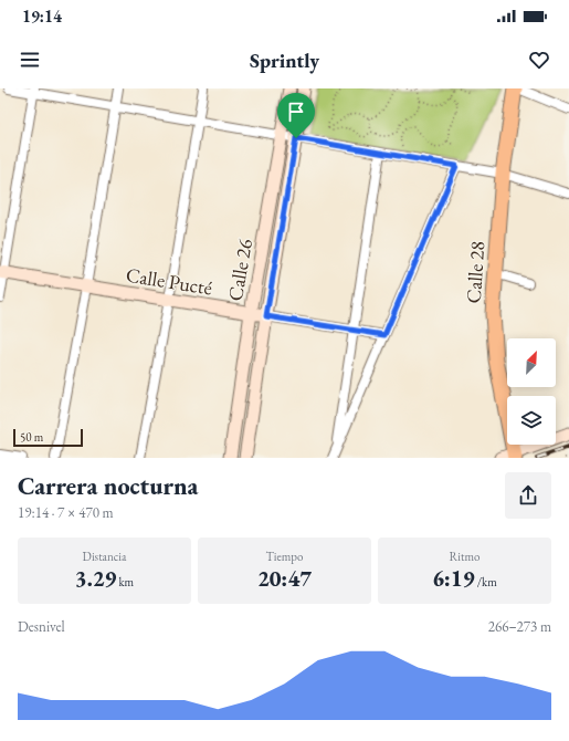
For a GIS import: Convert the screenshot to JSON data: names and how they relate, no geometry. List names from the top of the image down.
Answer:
{
  "streets": {
    "main road": ["Calle 26", "Calle 28", "Calle Pucté"]
  },
  "crossings": [
    ["Calle 26", "Calle Pucté"]
  ],
  "scale_bar": "50 m",
  "north": "top right",
  "page": {
    "status": "19:14",
    "header": "Sprintly",
    "scale": "50 m",
    "heading": ["Carrera nocturna", "19:14 · 7 × 470 m"],
    "stats": [
      ["Distancia", "3.29 km"],
      ["Tiempo", "20:47"],
      ["Ritmo", "6:19 /km"]
    ],
    "chart": ["Desnivel", "266–273 m"]
  }
}
